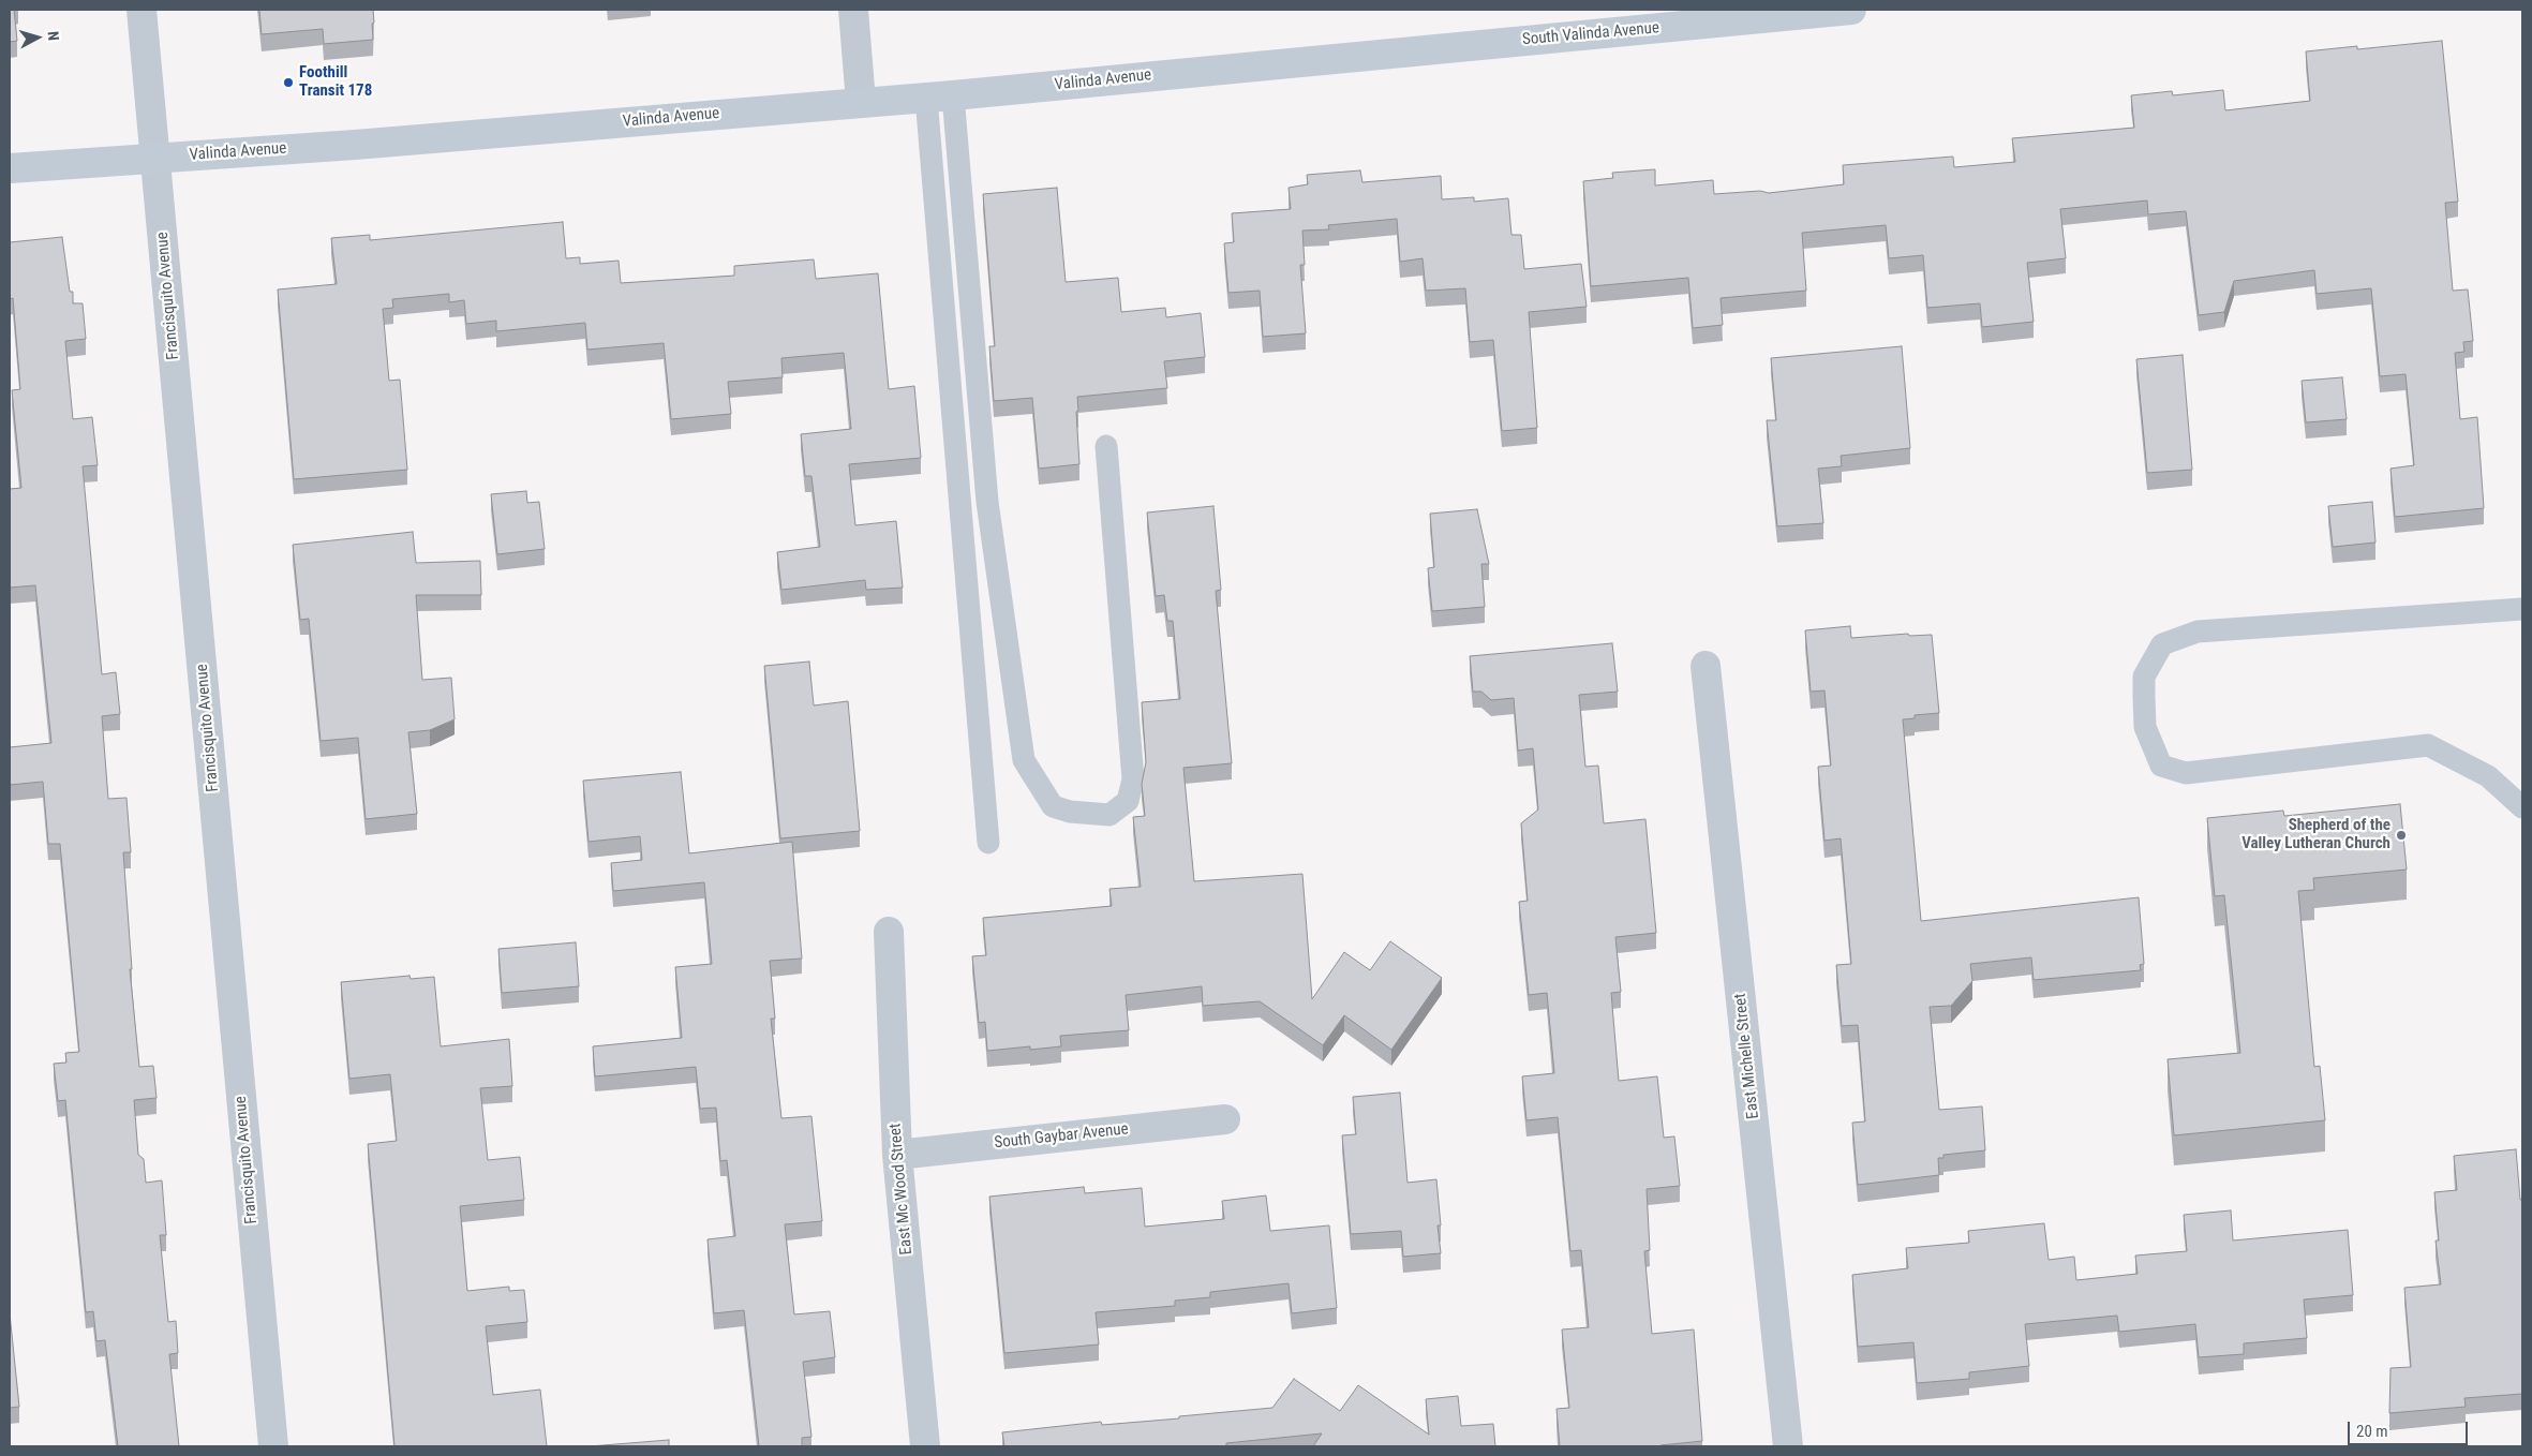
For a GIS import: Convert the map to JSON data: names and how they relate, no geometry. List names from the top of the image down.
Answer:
{
  "streets": {
    "main road": ["South Valinda Avenue", "Valinda Avenue"],
    "street": [
      "Francisquito Avenue",
      "East Michelle Street",
      "South Gaybar Avenue",
      "East Mc Wood Street"
    ]
  },
  "crossings": [
    ["South Valinda Avenue", "Valinda Avenue"],
    ["Valinda Avenue", "Francisquito Avenue"],
    ["South Gaybar Avenue", "East Mc Wood Street"]
  ],
  "places": ["Foothill Transit 178", "Shepherd of the Valley Lutheran Church"],
  "scale_bar": "20 m",
  "north": "right"
}
